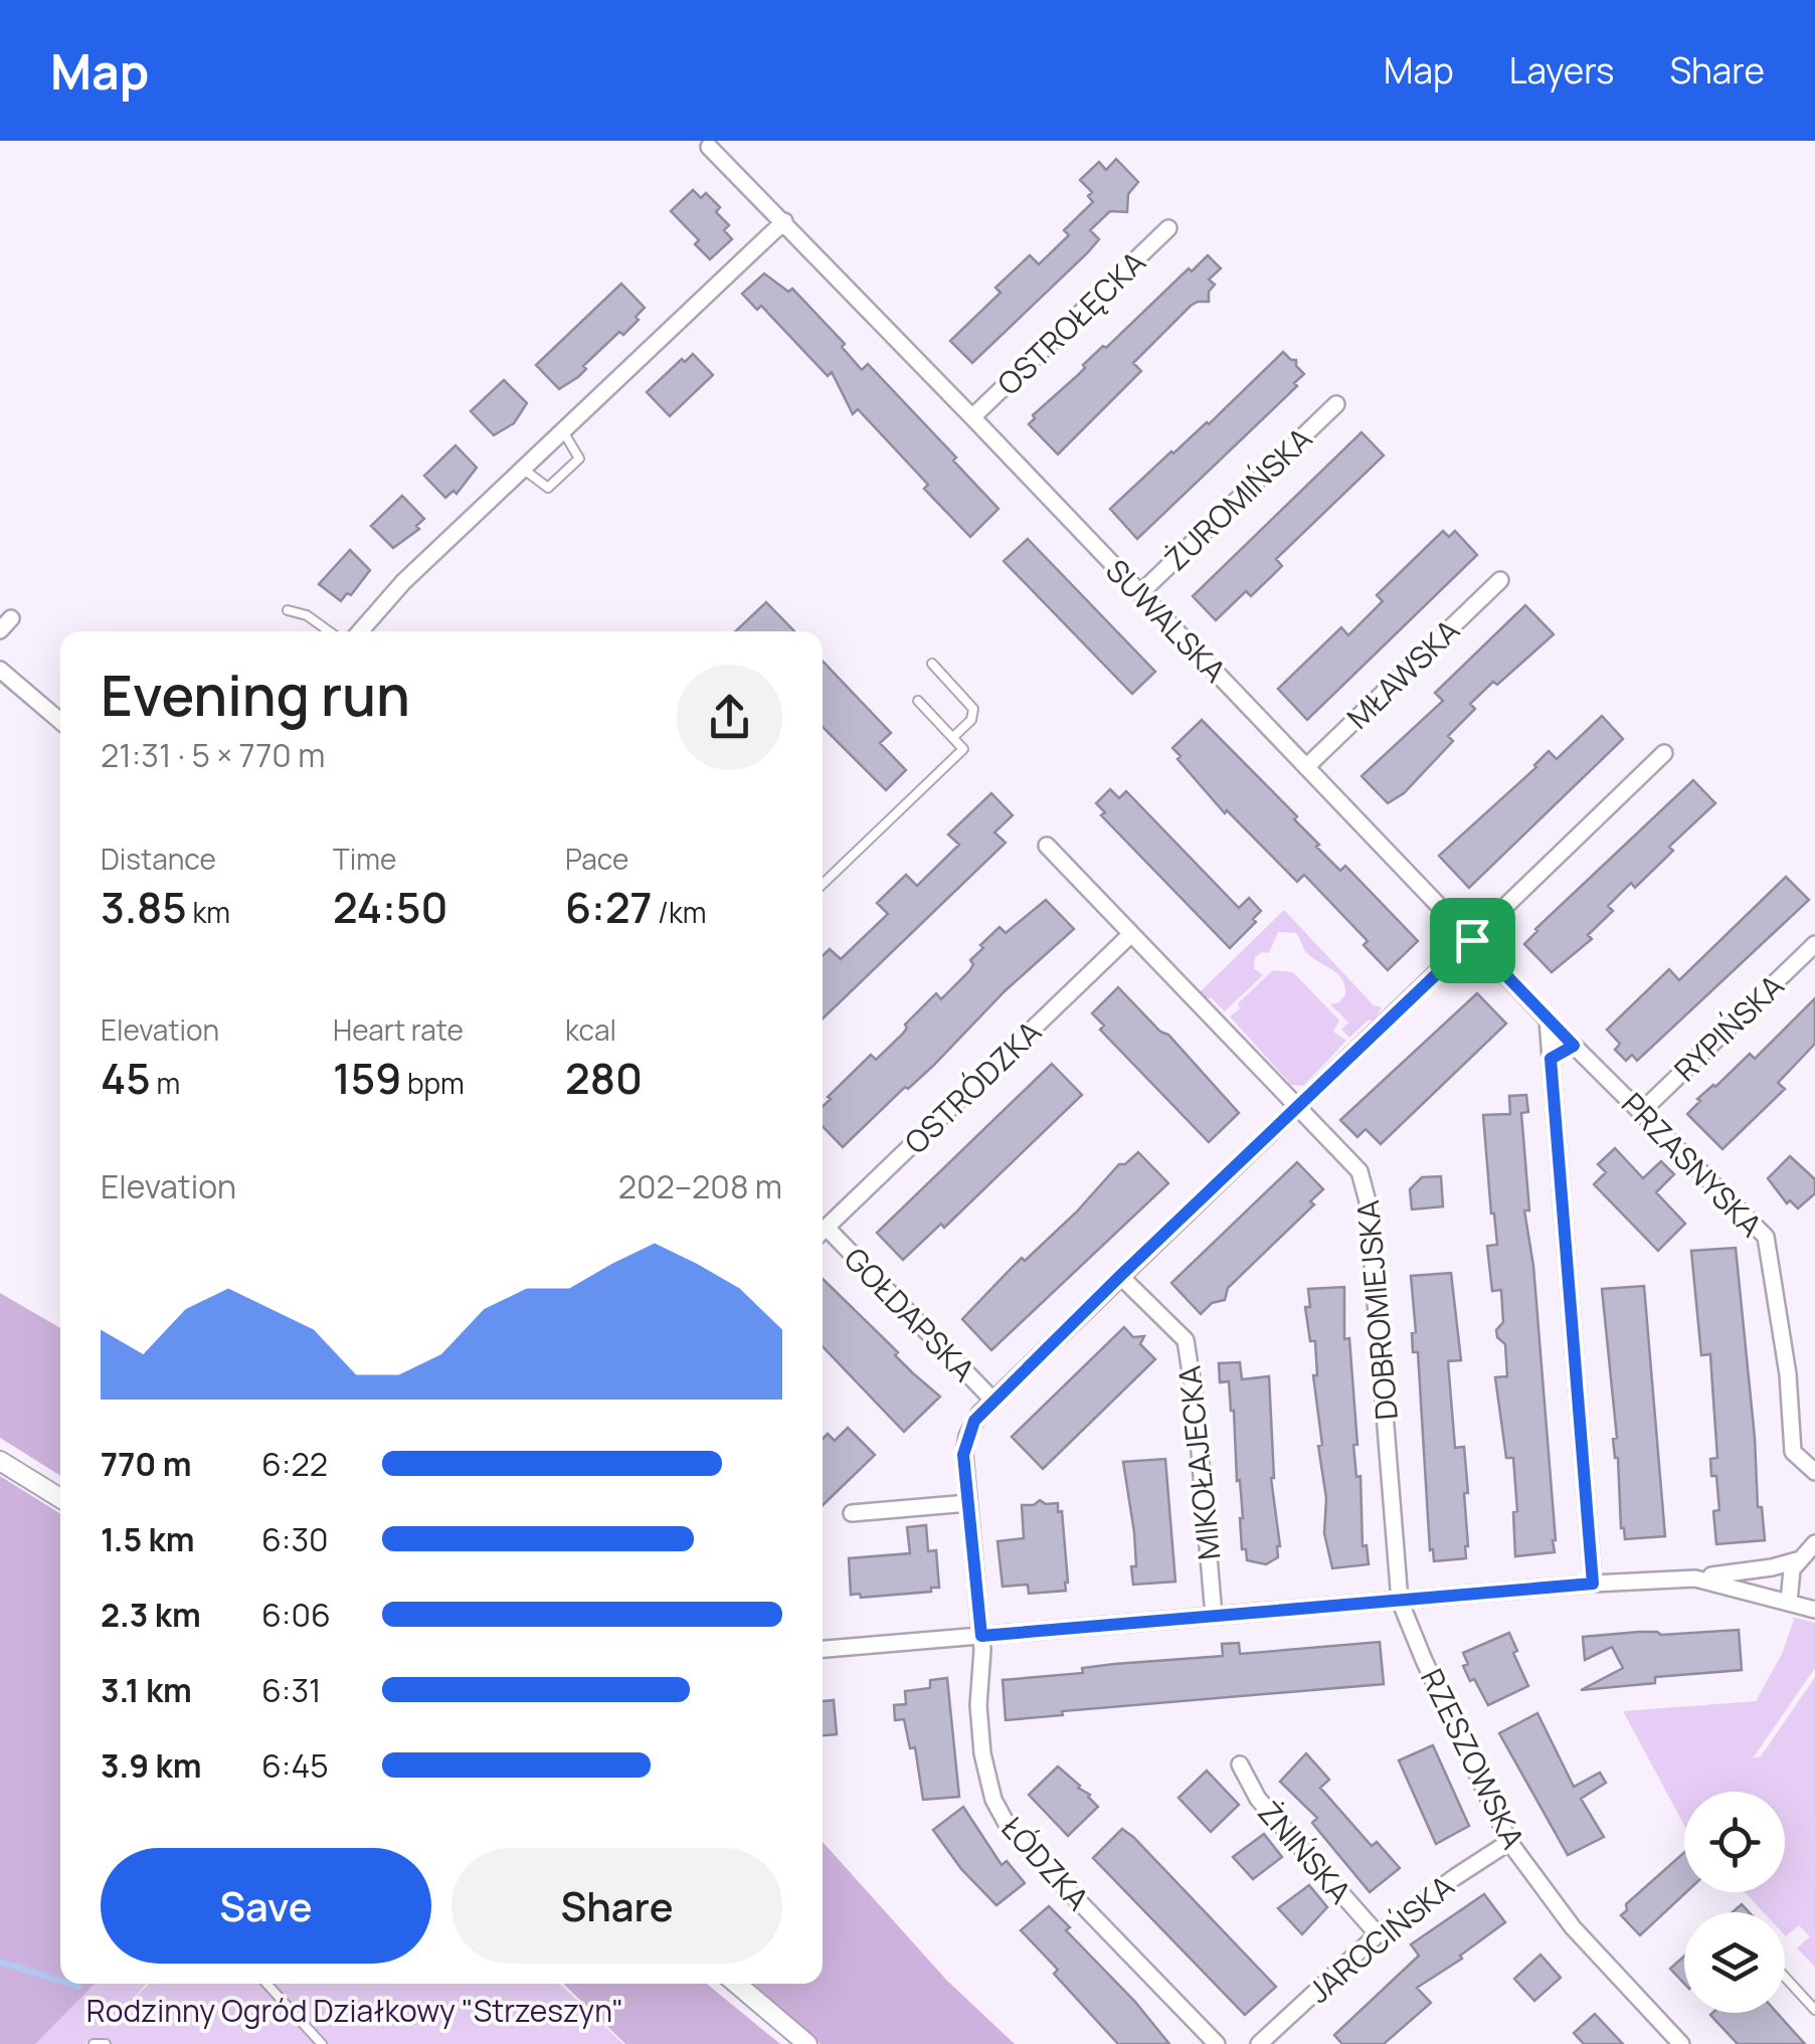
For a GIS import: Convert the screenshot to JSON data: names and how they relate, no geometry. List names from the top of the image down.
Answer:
{
  "streets": {
    "street": [
      "OSTROŁĘCKA",
      "ŻUROMIŃSKA",
      "SUWALSKA",
      "MŁAWSKA",
      "RYPIŃSKA",
      "OSTRÓDZKA",
      "PRZASNYSKA",
      "DOBROMIEJSKA",
      "GOŁDAPSKA",
      "MIKOŁAJECKA",
      "RZESZOWSKA",
      "ŻNIŃSKA",
      "ŁÓDZKA",
      "JAROCIŃSKA"
    ]
  },
  "crossings": [
    ["OSTROŁĘCKA", "SUWALSKA"],
    ["ŻUROMIŃSKA", "SUWALSKA"],
    ["SUWALSKA", "MŁAWSKA"],
    ["SUWALSKA", "PRZASNYSKA"],
    ["SUWALSKA", "ŁÓDZKA"],
    ["RYPIŃSKA", "PRZASNYSKA"],
    ["OSTRÓDZKA", "DOBROMIEJSKA"],
    ["DOBROMIEJSKA", "RZESZOWSKA"],
    ["DOBROMIEJSKA", "ŁÓDZKA"],
    ["GOŁDAPSKA", "ŁÓDZKA"],
    ["MIKOŁAJECKA", "ŁÓDZKA"],
    ["RZESZOWSKA", "JAROCIŃSKA"],
    ["ŻNIŃSKA", "JAROCIŃSKA"]
  ],
  "parks": ["Rodzinny Ogród Działkowy \"Strzeszyn\""],
  "page": {
    "header": "Map",
    "nav": ["Map", "Layers", "Share"],
    "heading": ["Evening run", "21:31 · 5 × 770 m"],
    "stats": [
      ["Distance", "3.85 km"],
      ["Time", "24:50"],
      ["Pace", "6:27 /km"],
      ["Elevation", "45 m"],
      ["Heart rate", "159 bpm"],
      ["kcal", "280"]
    ],
    "chart": ["Elevation", "202–208 m"],
    "list": [
      {
        "name": "770 m",
        "note": "6:22"
      },
      {
        "name": "1.5 km",
        "note": "6:30"
      },
      {
        "name": "2.3 km",
        "note": "6:06"
      },
      {
        "name": "3.1 km",
        "note": "6:31"
      },
      {
        "name": "3.9 km",
        "note": "6:45"
      }
    ],
    "buttons": ["Save", "Share"]
  }
}
